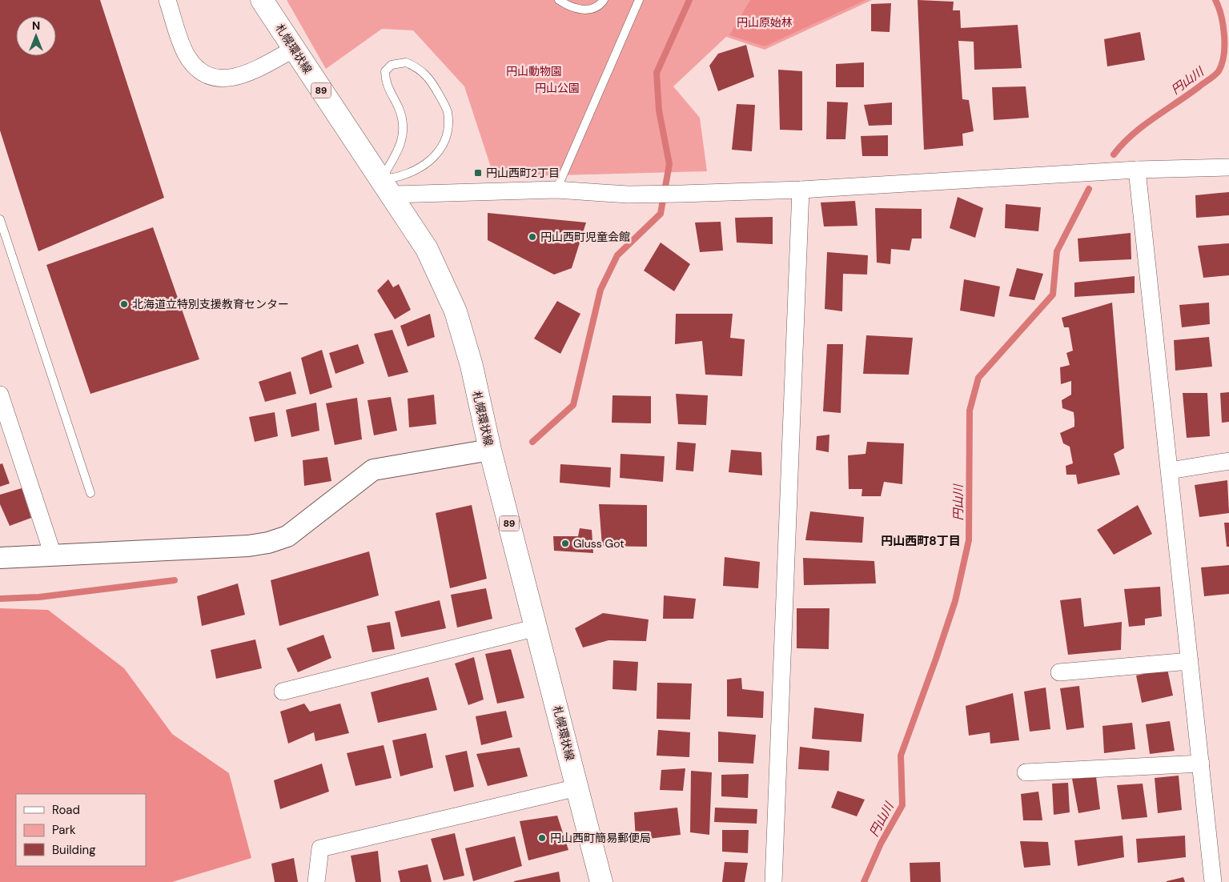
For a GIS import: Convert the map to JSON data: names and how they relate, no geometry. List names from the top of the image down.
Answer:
{
  "streets": {
    "main road": ["札幌環状線", "89"]
  },
  "districts": ["円山西町8丁目"],
  "water": ["円山川"],
  "parks": ["円山原始林", "円山動物園", "円山公園"],
  "places": {
    "transit": ["円山西町2丁目"],
    "other": [
      "円山西町児童会館",
      "北海道立特別支援教育センター",
      "Gluss Got",
      "円山西町簡易郵便局"
    ]
  },
  "legend": ["Road", "Park", "Building"],
  "north": "top"
}
